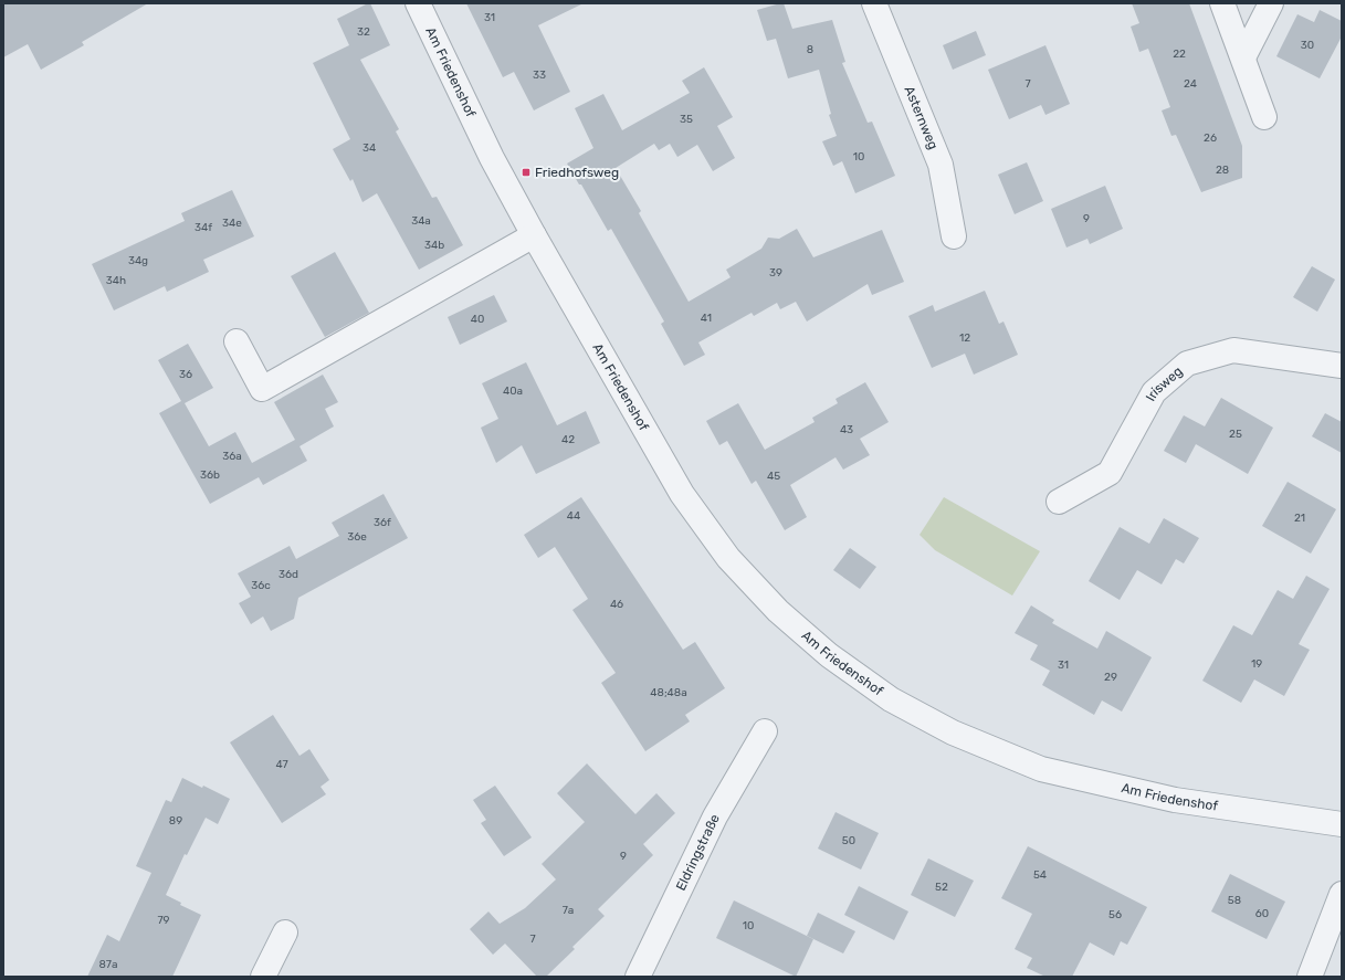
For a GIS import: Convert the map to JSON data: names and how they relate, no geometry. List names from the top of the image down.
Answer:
{
  "streets": {
    "street": [
      "Am Friedenshof",
      "Asternweg",
      "Irisweg",
      "Eldringstraße"
    ]
  },
  "places": {
    "transit": ["Friedhofsweg"]
  },
  "house_numbers": [
    "31",
    "32",
    "30",
    "8",
    "22",
    "33",
    "7",
    "24",
    "35",
    "26",
    "34",
    "10",
    "28",
    "9",
    "34a",
    "34e",
    "34f",
    "34b",
    "34g",
    "39",
    "34h",
    "41",
    "40",
    "12",
    "36",
    "40a",
    "43",
    "25",
    "42",
    "36a",
    "36b",
    "45",
    "44",
    "21",
    "36f",
    "36e",
    "36d",
    "36c",
    "46",
    "19",
    "31",
    "29",
    "48;48a",
    "47",
    "89",
    "50",
    "9",
    "54",
    "52",
    "58",
    "7a",
    "60",
    "56",
    "79",
    "10",
    "7",
    "87a"
  ]
}
